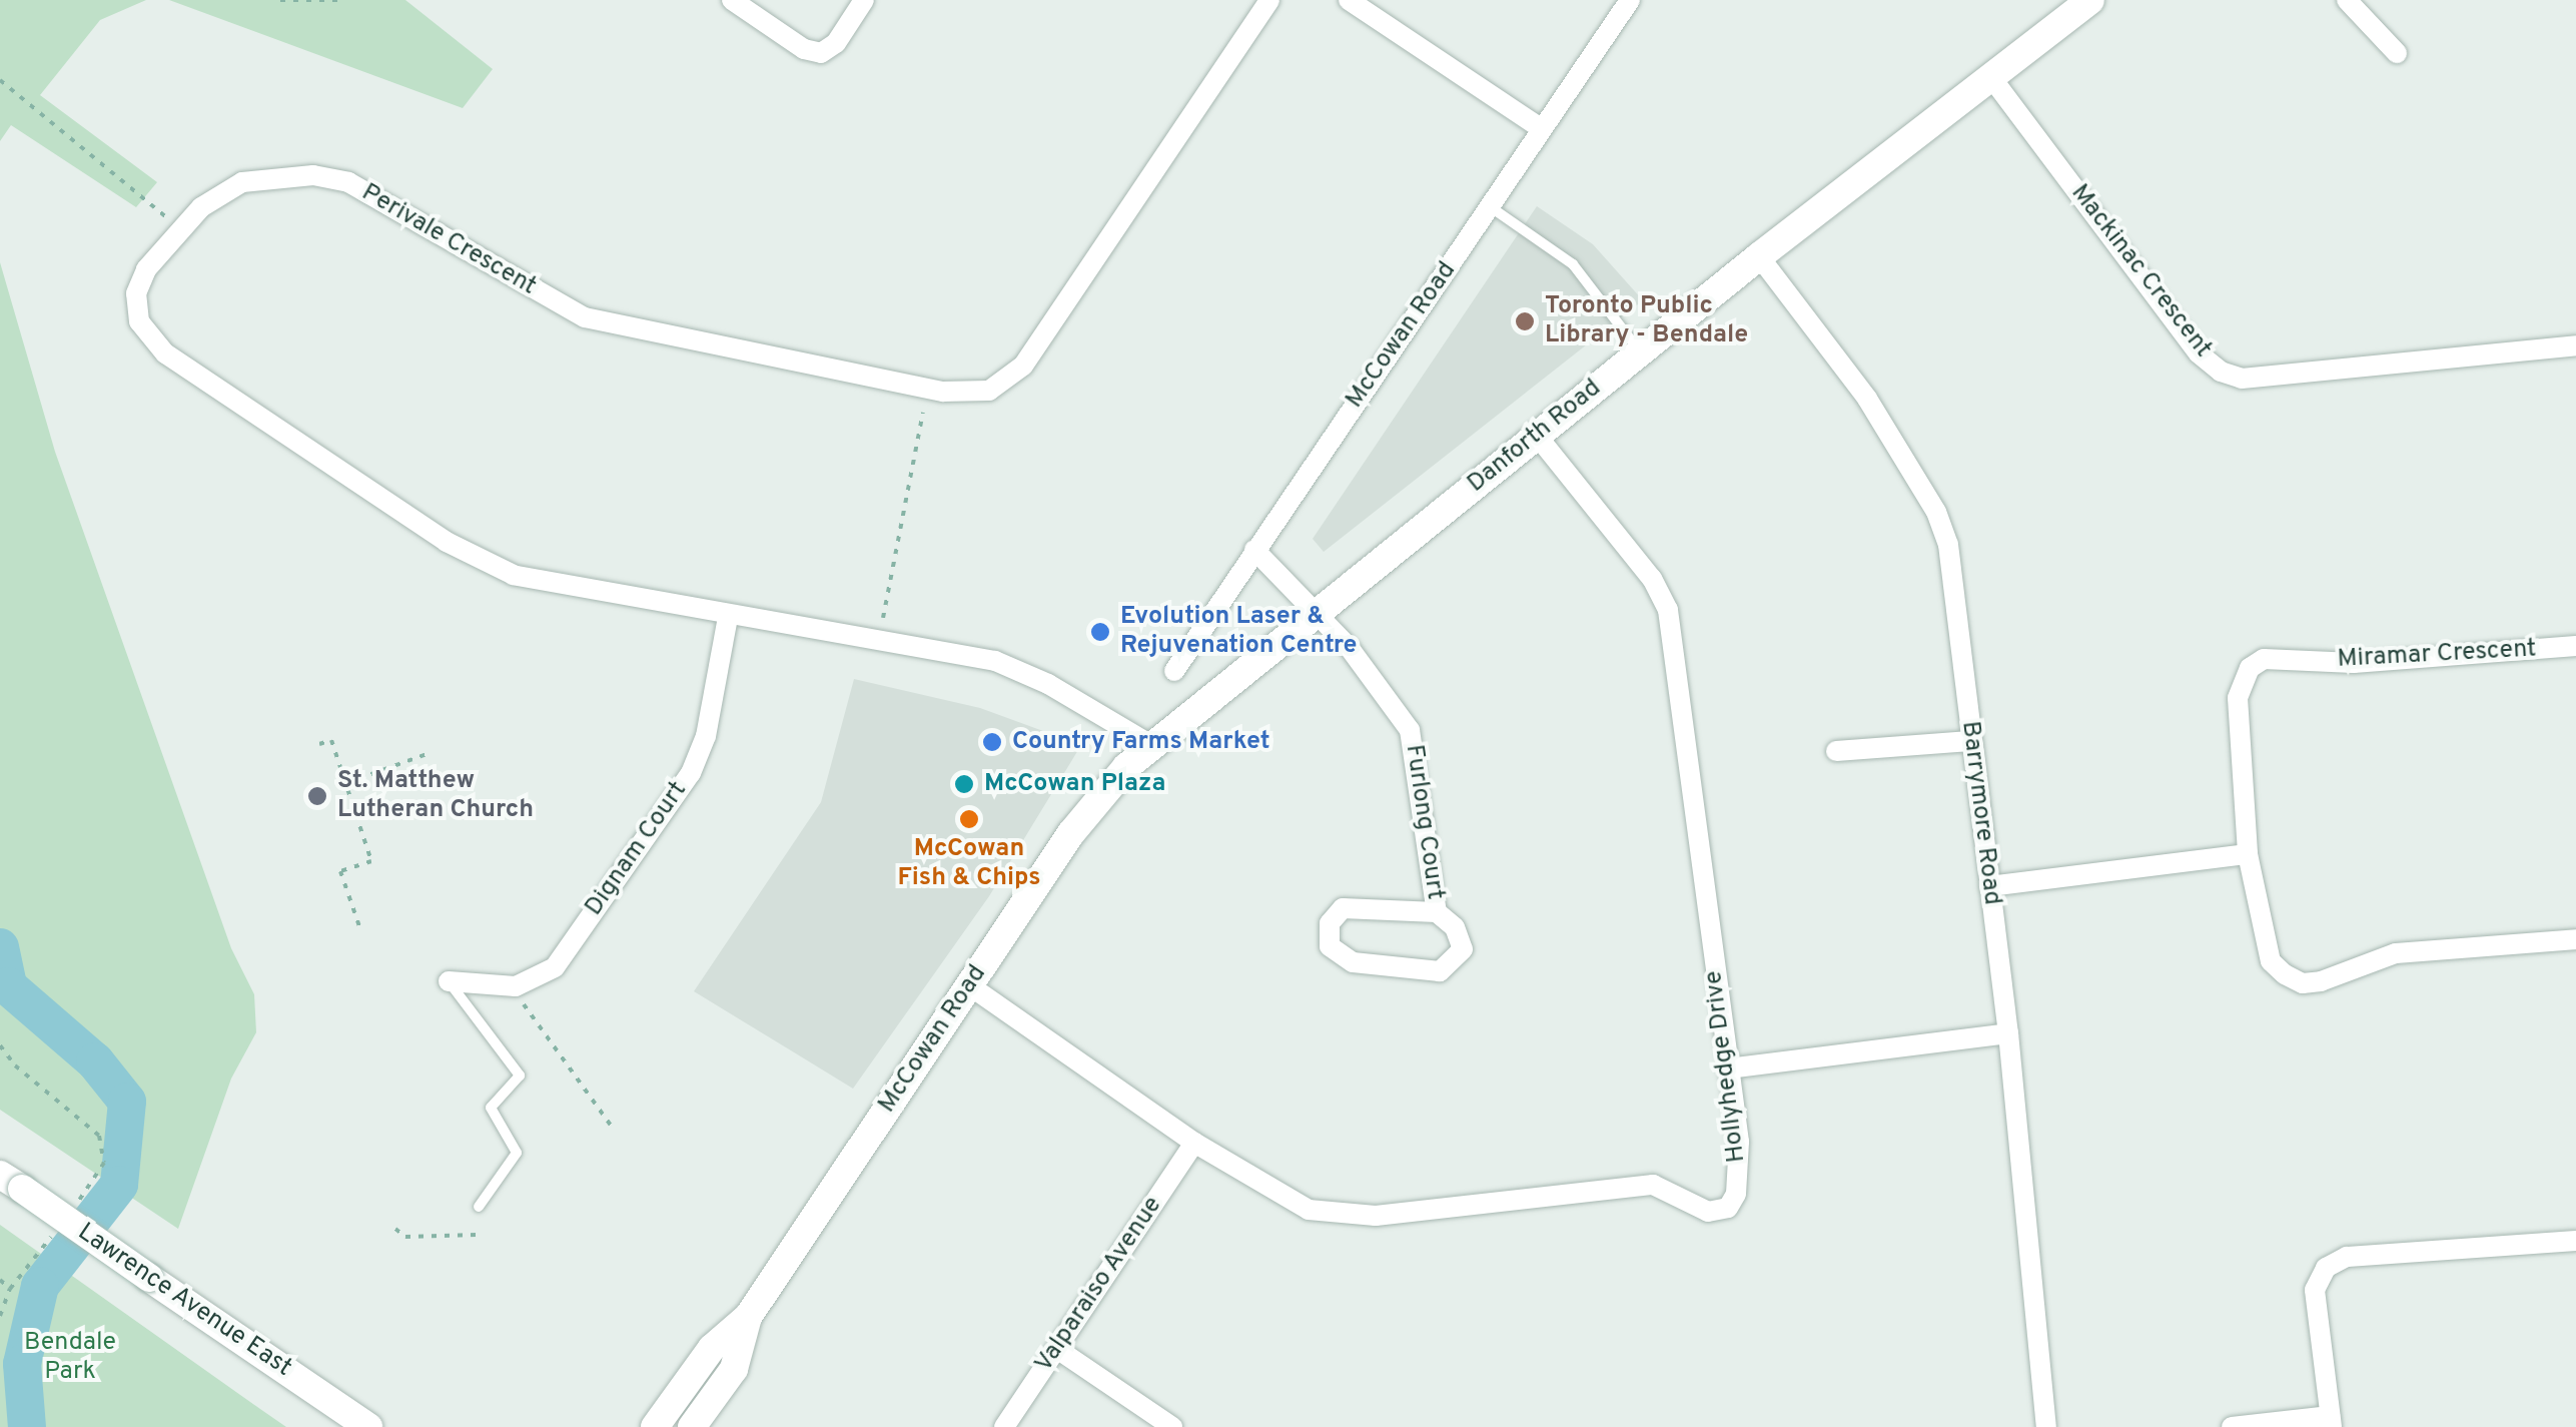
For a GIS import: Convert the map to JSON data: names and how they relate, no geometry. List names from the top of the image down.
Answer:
{
  "streets": {
    "main road": ["McCowan Road", "Danforth Road", "Lawrence Avenue East"],
    "street": [
      "Perivale Crescent",
      "Mackinac Crescent",
      "Miramar Crescent",
      "Barrymore Road",
      "Furlong Court",
      "Dignam Court",
      "Hollyhedge Drive",
      "Valparaiso Avenue"
    ]
  },
  "crossings": [
    ["Perivale Crescent", "Danforth Road"],
    ["Perivale Crescent", "Dignam Court"],
    ["Mackinac Crescent", "Danforth Road"],
    ["McCowan Road", "Danforth Road"],
    ["McCowan Road", "Furlong Court"],
    ["McCowan Road", "Hollyhedge Drive"],
    ["Danforth Road", "Barrymore Road"],
    ["Danforth Road", "Furlong Court"],
    ["Danforth Road", "Hollyhedge Drive"],
    ["Hollyhedge Drive", "Valparaiso Avenue"]
  ],
  "parks": ["Bendale Park"],
  "places": [
    "Toronto Public Library - Bendale",
    "Evolution Laser & Rejuvenation Centre",
    "Country Farms Market",
    "McCowan Plaza",
    "St. Matthew Lutheran Church",
    "McCowan Fish & Chips"
  ]
}
